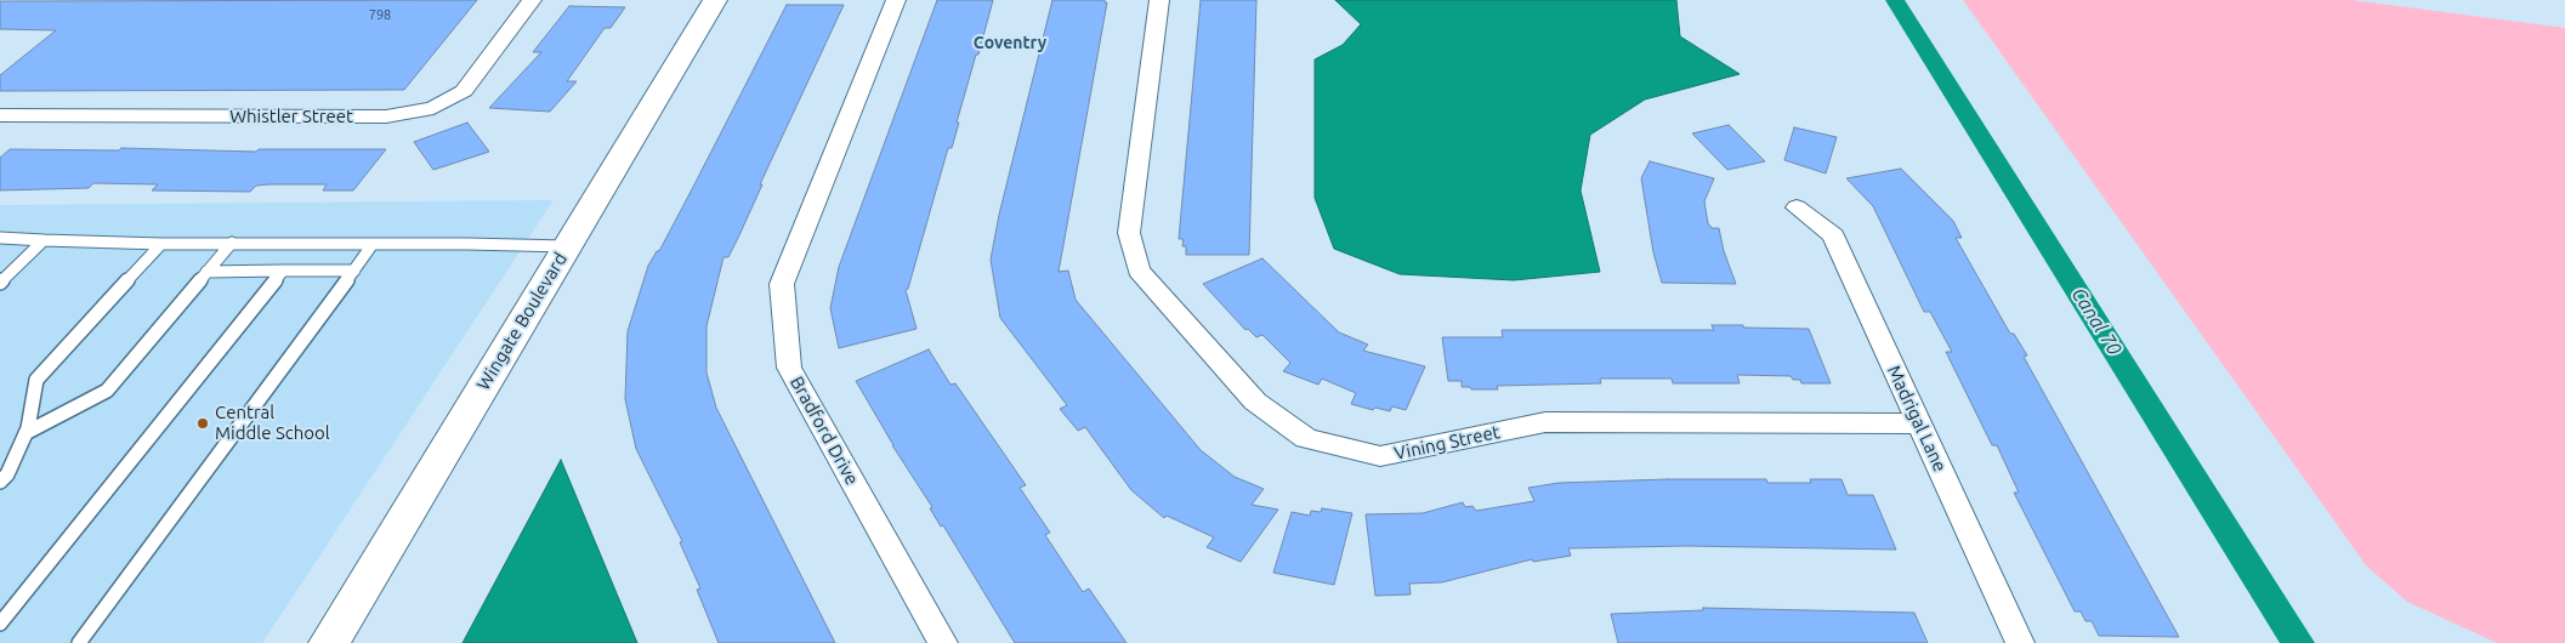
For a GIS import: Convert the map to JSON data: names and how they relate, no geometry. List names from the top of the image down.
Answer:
{
  "streets": {
    "street": [
      "Whistler Street",
      "Wingate Boulevard",
      "Madrigal Lane",
      "Bradford Drive",
      "Vining Street"
    ]
  },
  "crossings": [
    ["Madrigal Lane", "Vining Street"]
  ],
  "districts": ["Coventry"],
  "water": ["Canal 70"],
  "places": ["Central Middle School"],
  "house_numbers": ["798"]
}
